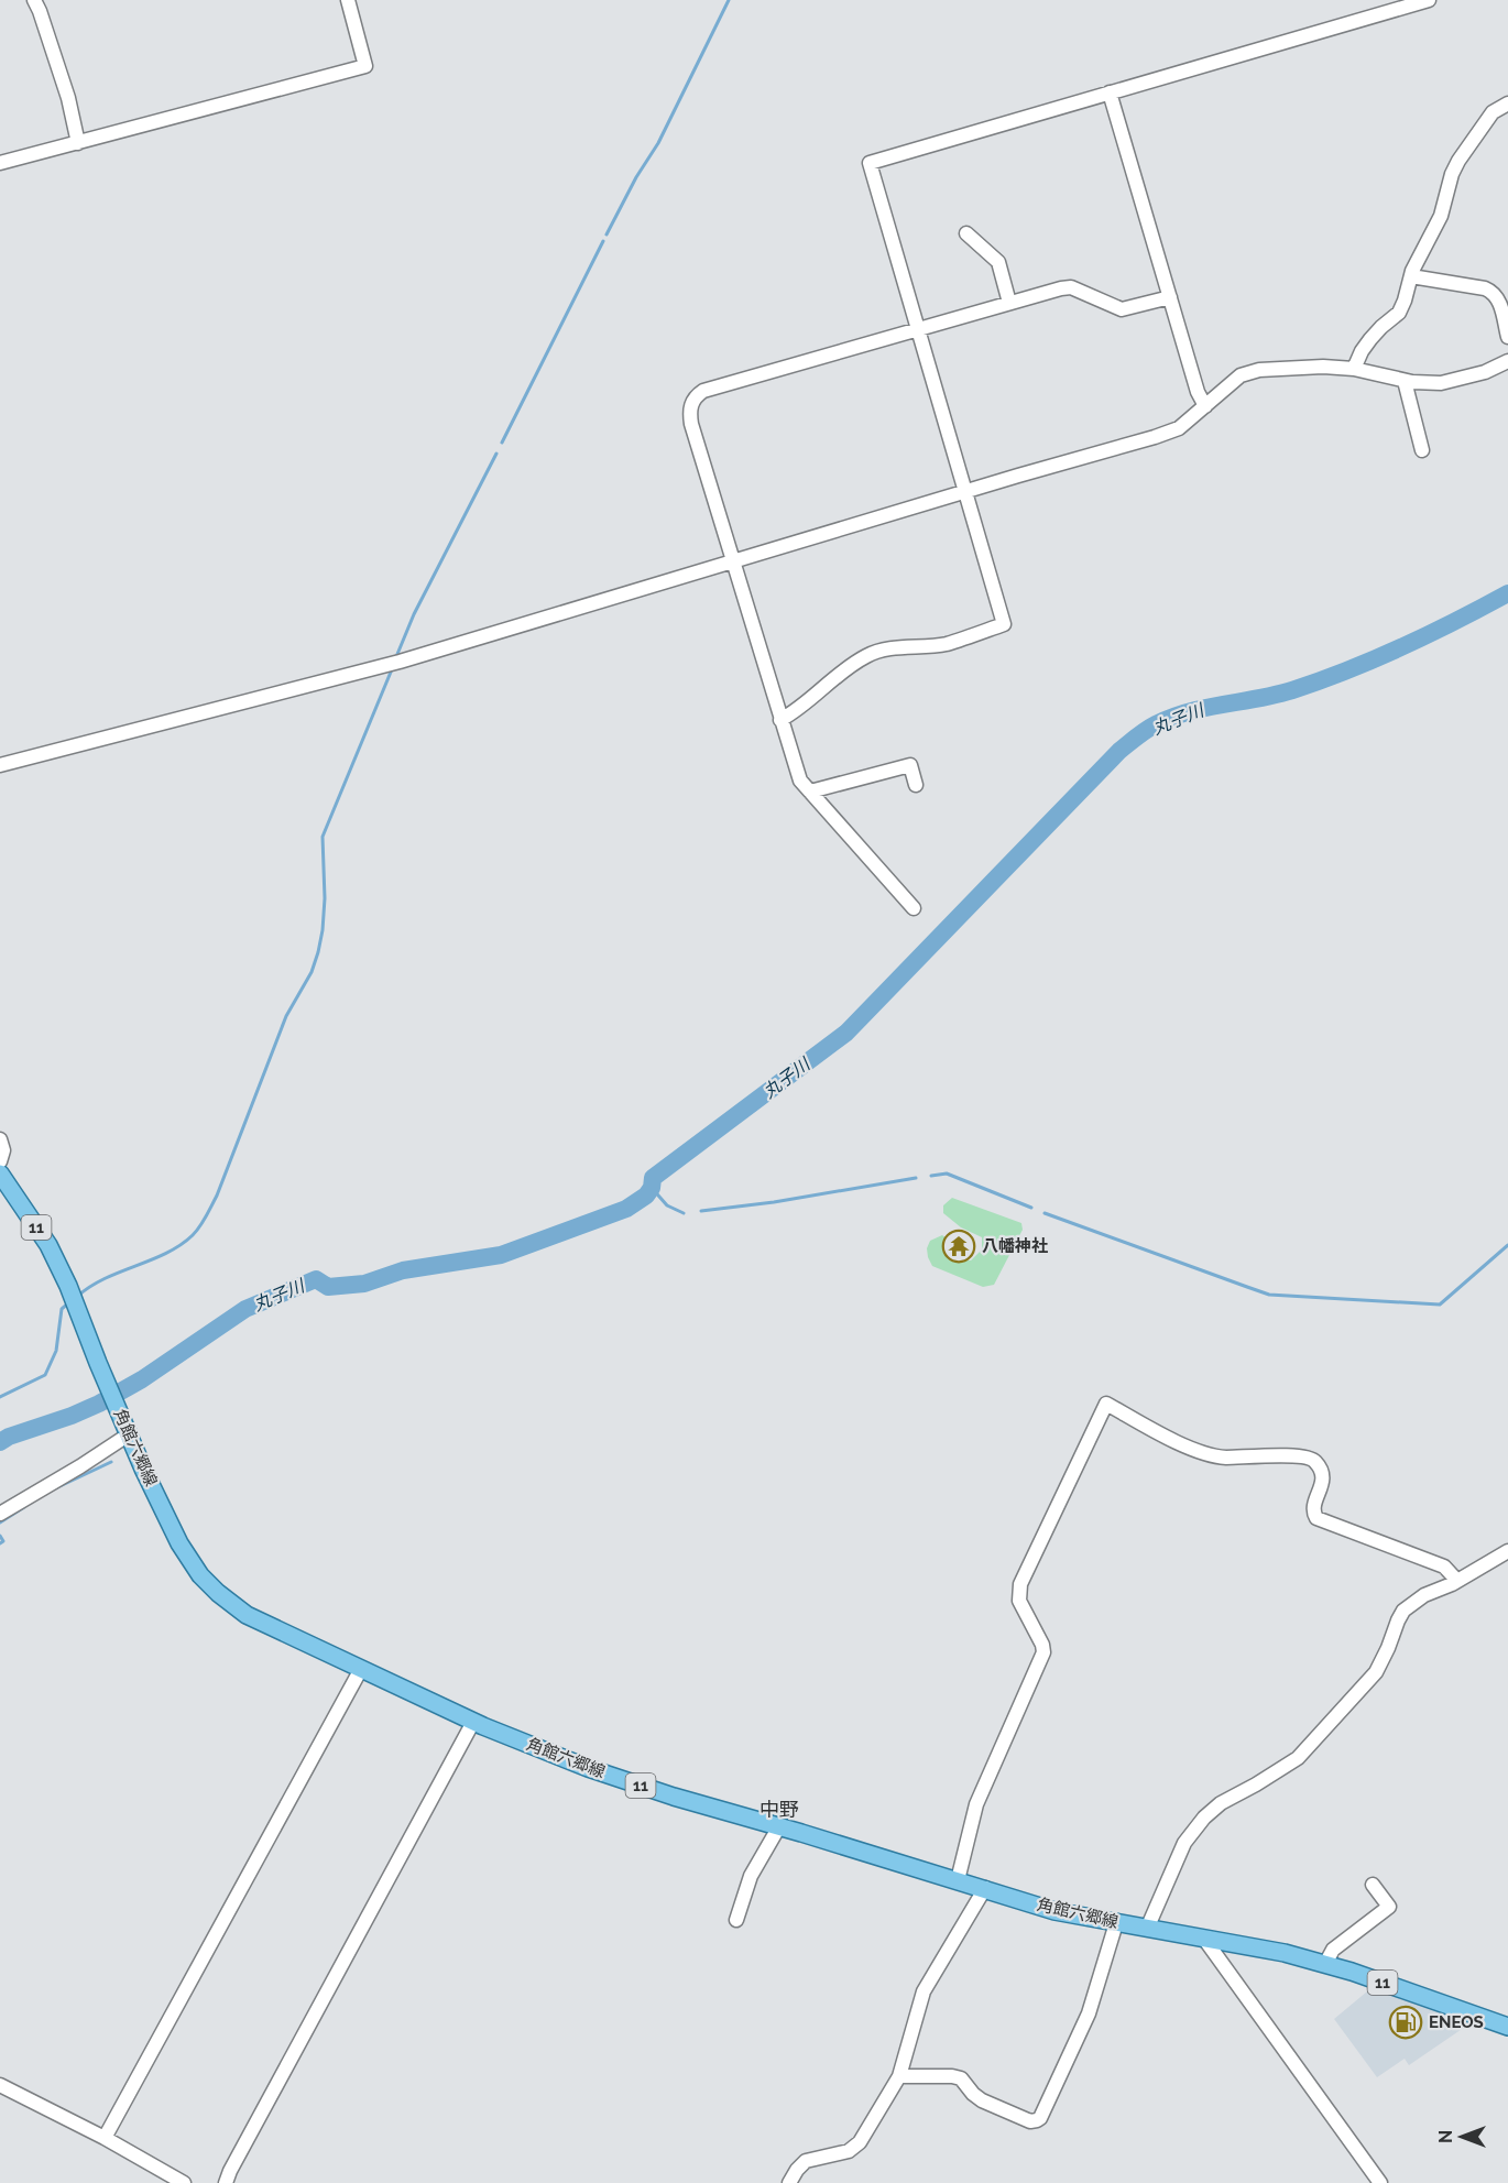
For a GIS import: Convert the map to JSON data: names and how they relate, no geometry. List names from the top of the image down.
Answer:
{
  "streets": {
    "main road": ["11", "角館六郷線"]
  },
  "districts": ["中野"],
  "water": ["丸子川"],
  "places": {
    "temple": ["八幡神社"],
    "fuel station": ["ENEOS"]
  },
  "north": "left"
}
